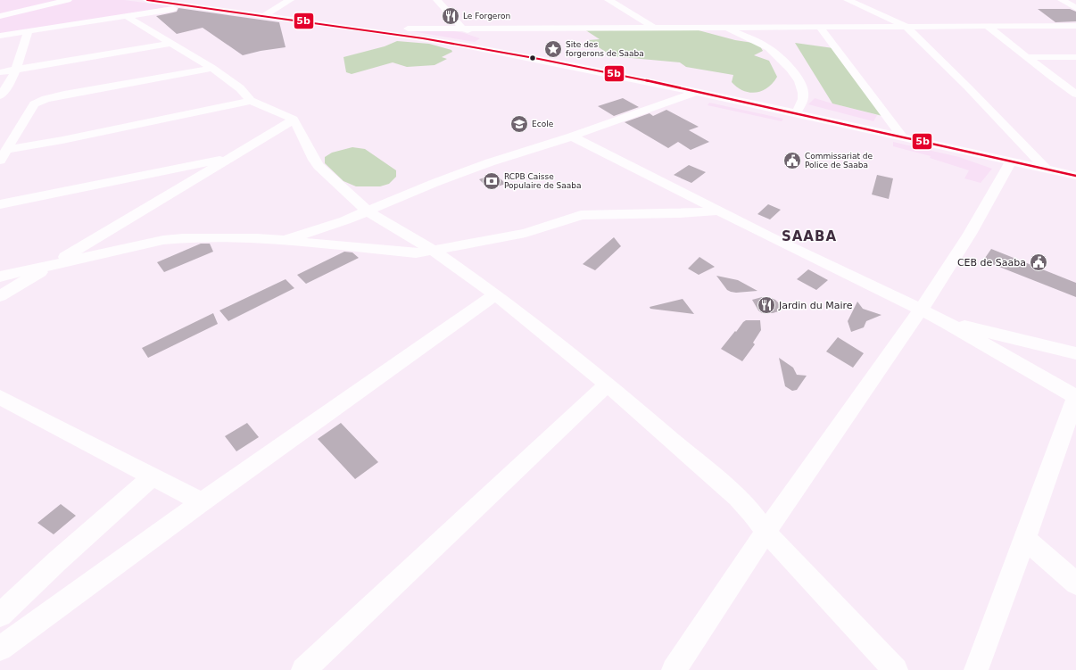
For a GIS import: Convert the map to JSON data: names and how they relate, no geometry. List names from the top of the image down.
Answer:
{
  "districts": ["SAABA"],
  "places": {
    "restaurant": ["Le Forgeron", "Jardin du Maire"],
    "place": ["Site des forgerons de Saaba"],
    "school or university": ["Ecole"],
    "public building": ["Commissariat de Police de Saaba", "CEB de Saaba"],
    "bank": ["RCPB Caisse Populaire de Saaba"]
  },
  "lines": ["transit line 5b"]
}
